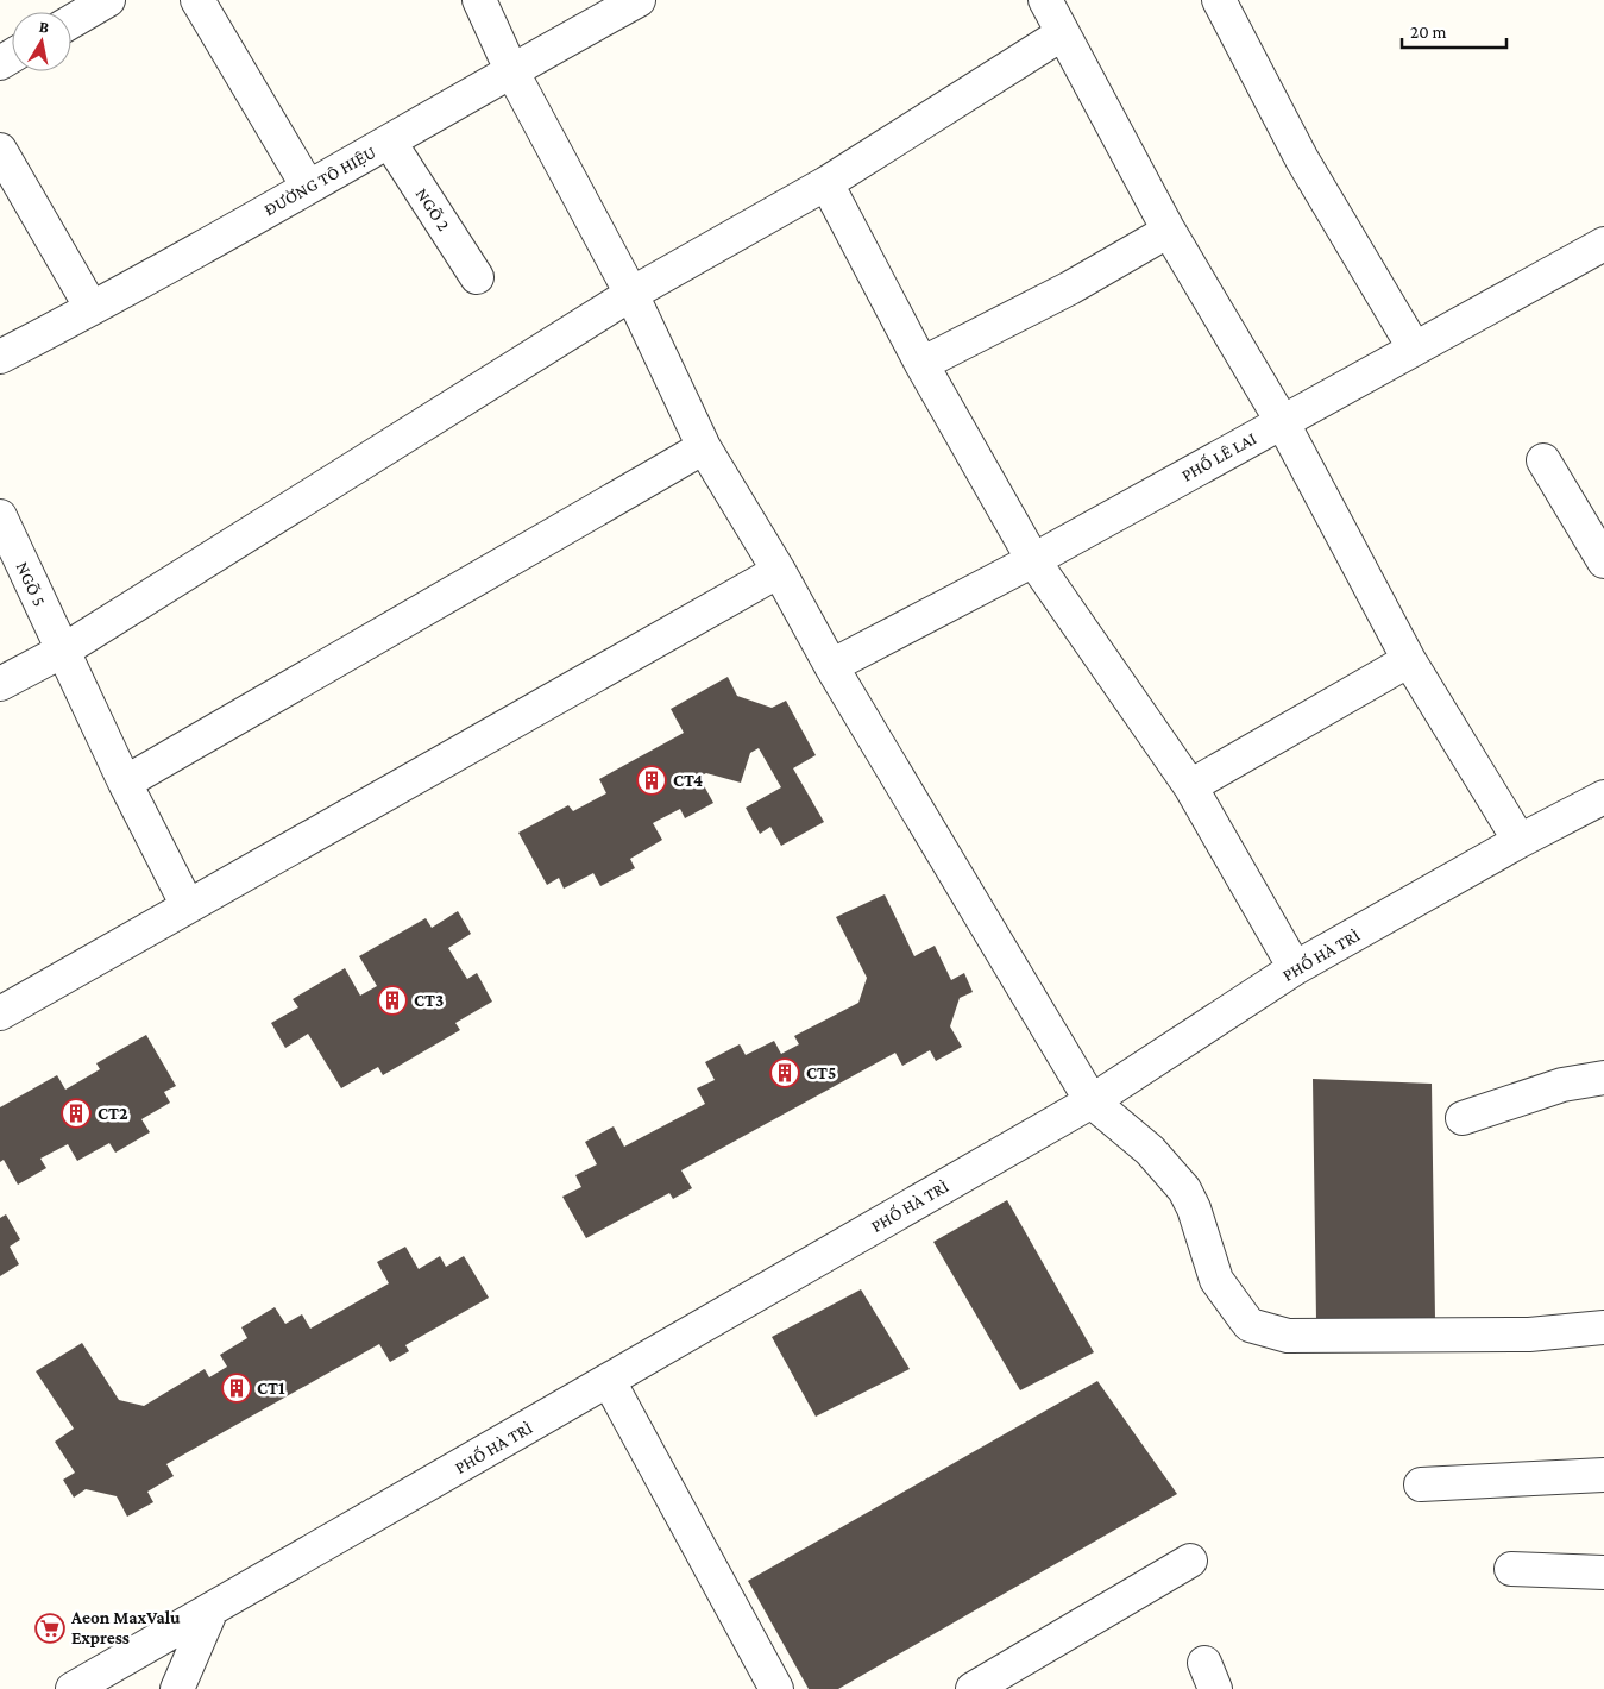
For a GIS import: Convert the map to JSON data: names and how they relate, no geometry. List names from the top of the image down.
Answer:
{
  "streets": {
    "street": [
      "ĐƯỜNG TÔ HIỆU",
      "NGÕ 2",
      "PHỐ LÊ LAI",
      "NGÕ 5",
      "PHỐ HÀ TRÌ"
    ]
  },
  "crossings": [
    ["ĐƯỜNG TÔ HIỆU", "NGÕ 2"]
  ],
  "places": {
    "building": [
      "CT4",
      "CT3",
      "CT5",
      "CT2",
      "CT1"
    ],
    "supermarket": ["Aeon MaxValu Express"]
  },
  "scale_bar": "20 m",
  "north": "top"
}
